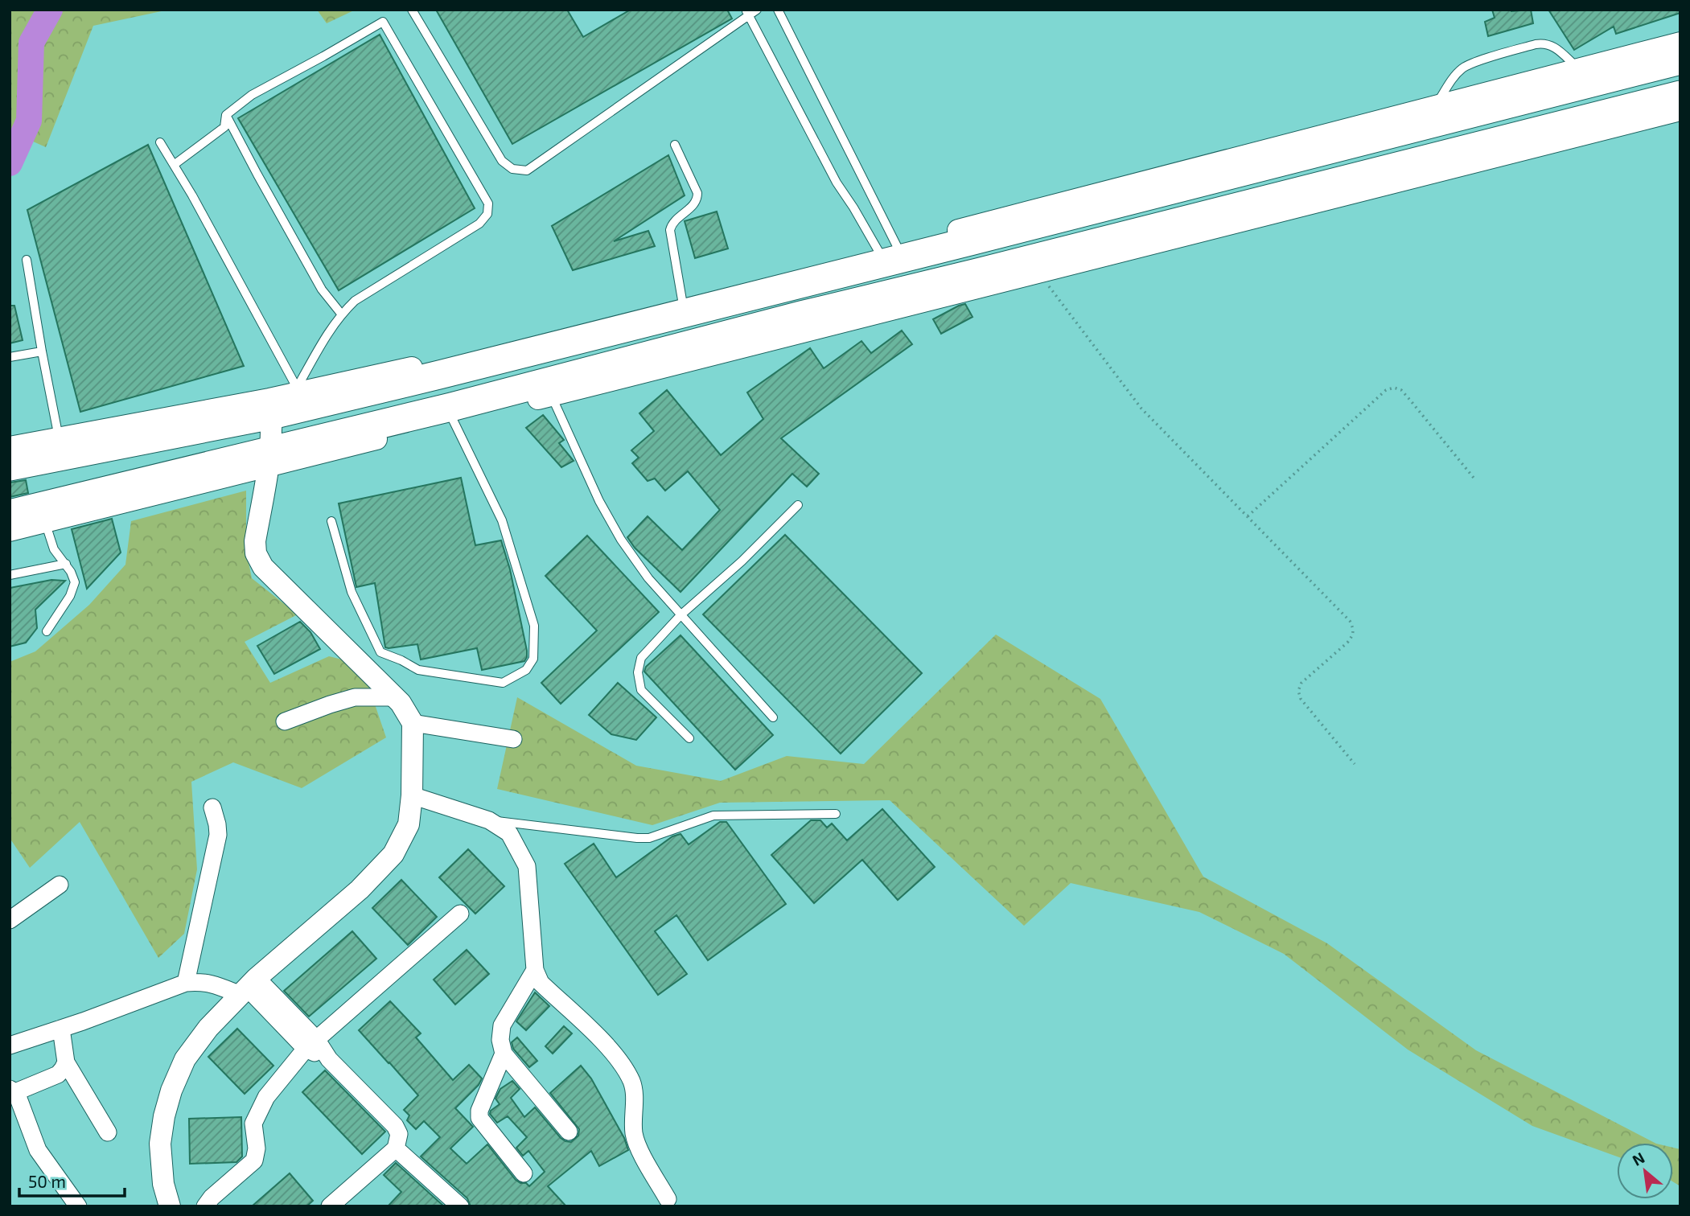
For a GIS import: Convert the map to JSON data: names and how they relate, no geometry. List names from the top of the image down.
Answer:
{
  "scale_bar": "50 m",
  "north": "top left"
}
